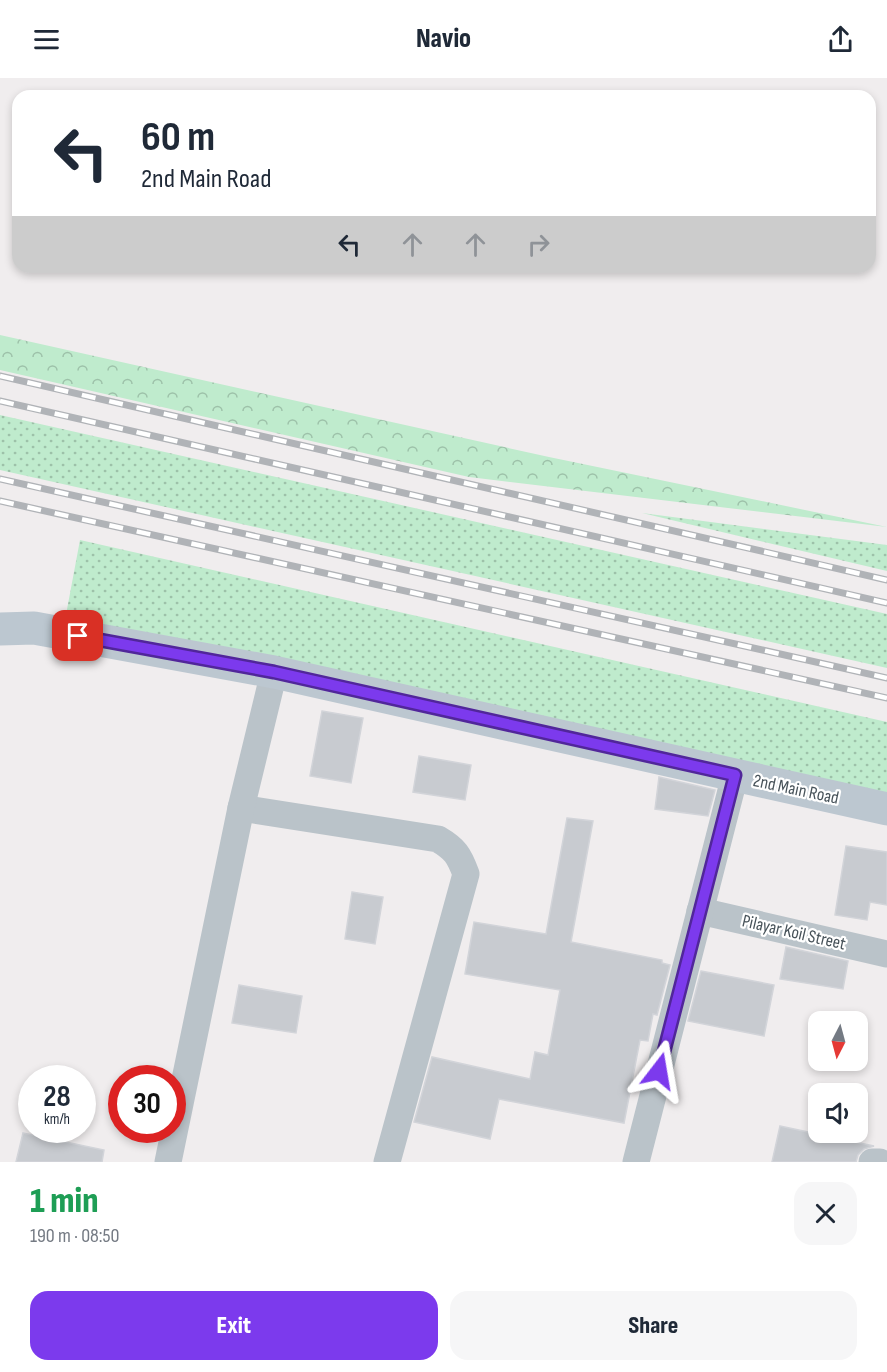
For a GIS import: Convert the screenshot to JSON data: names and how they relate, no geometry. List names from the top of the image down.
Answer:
{
  "streets": {
    "street": ["2nd Main Road", "Pilayar Koil Street"]
  },
  "north": "bottom",
  "page": {
    "header": "Navio",
    "turn": ["60 m", "2nd Main Road"],
    "speed": "28 km/h",
    "limit": "30",
    "heading": ["1 min", "190 m · 08:50"],
    "buttons": ["Exit", "Share"]
  }
}
